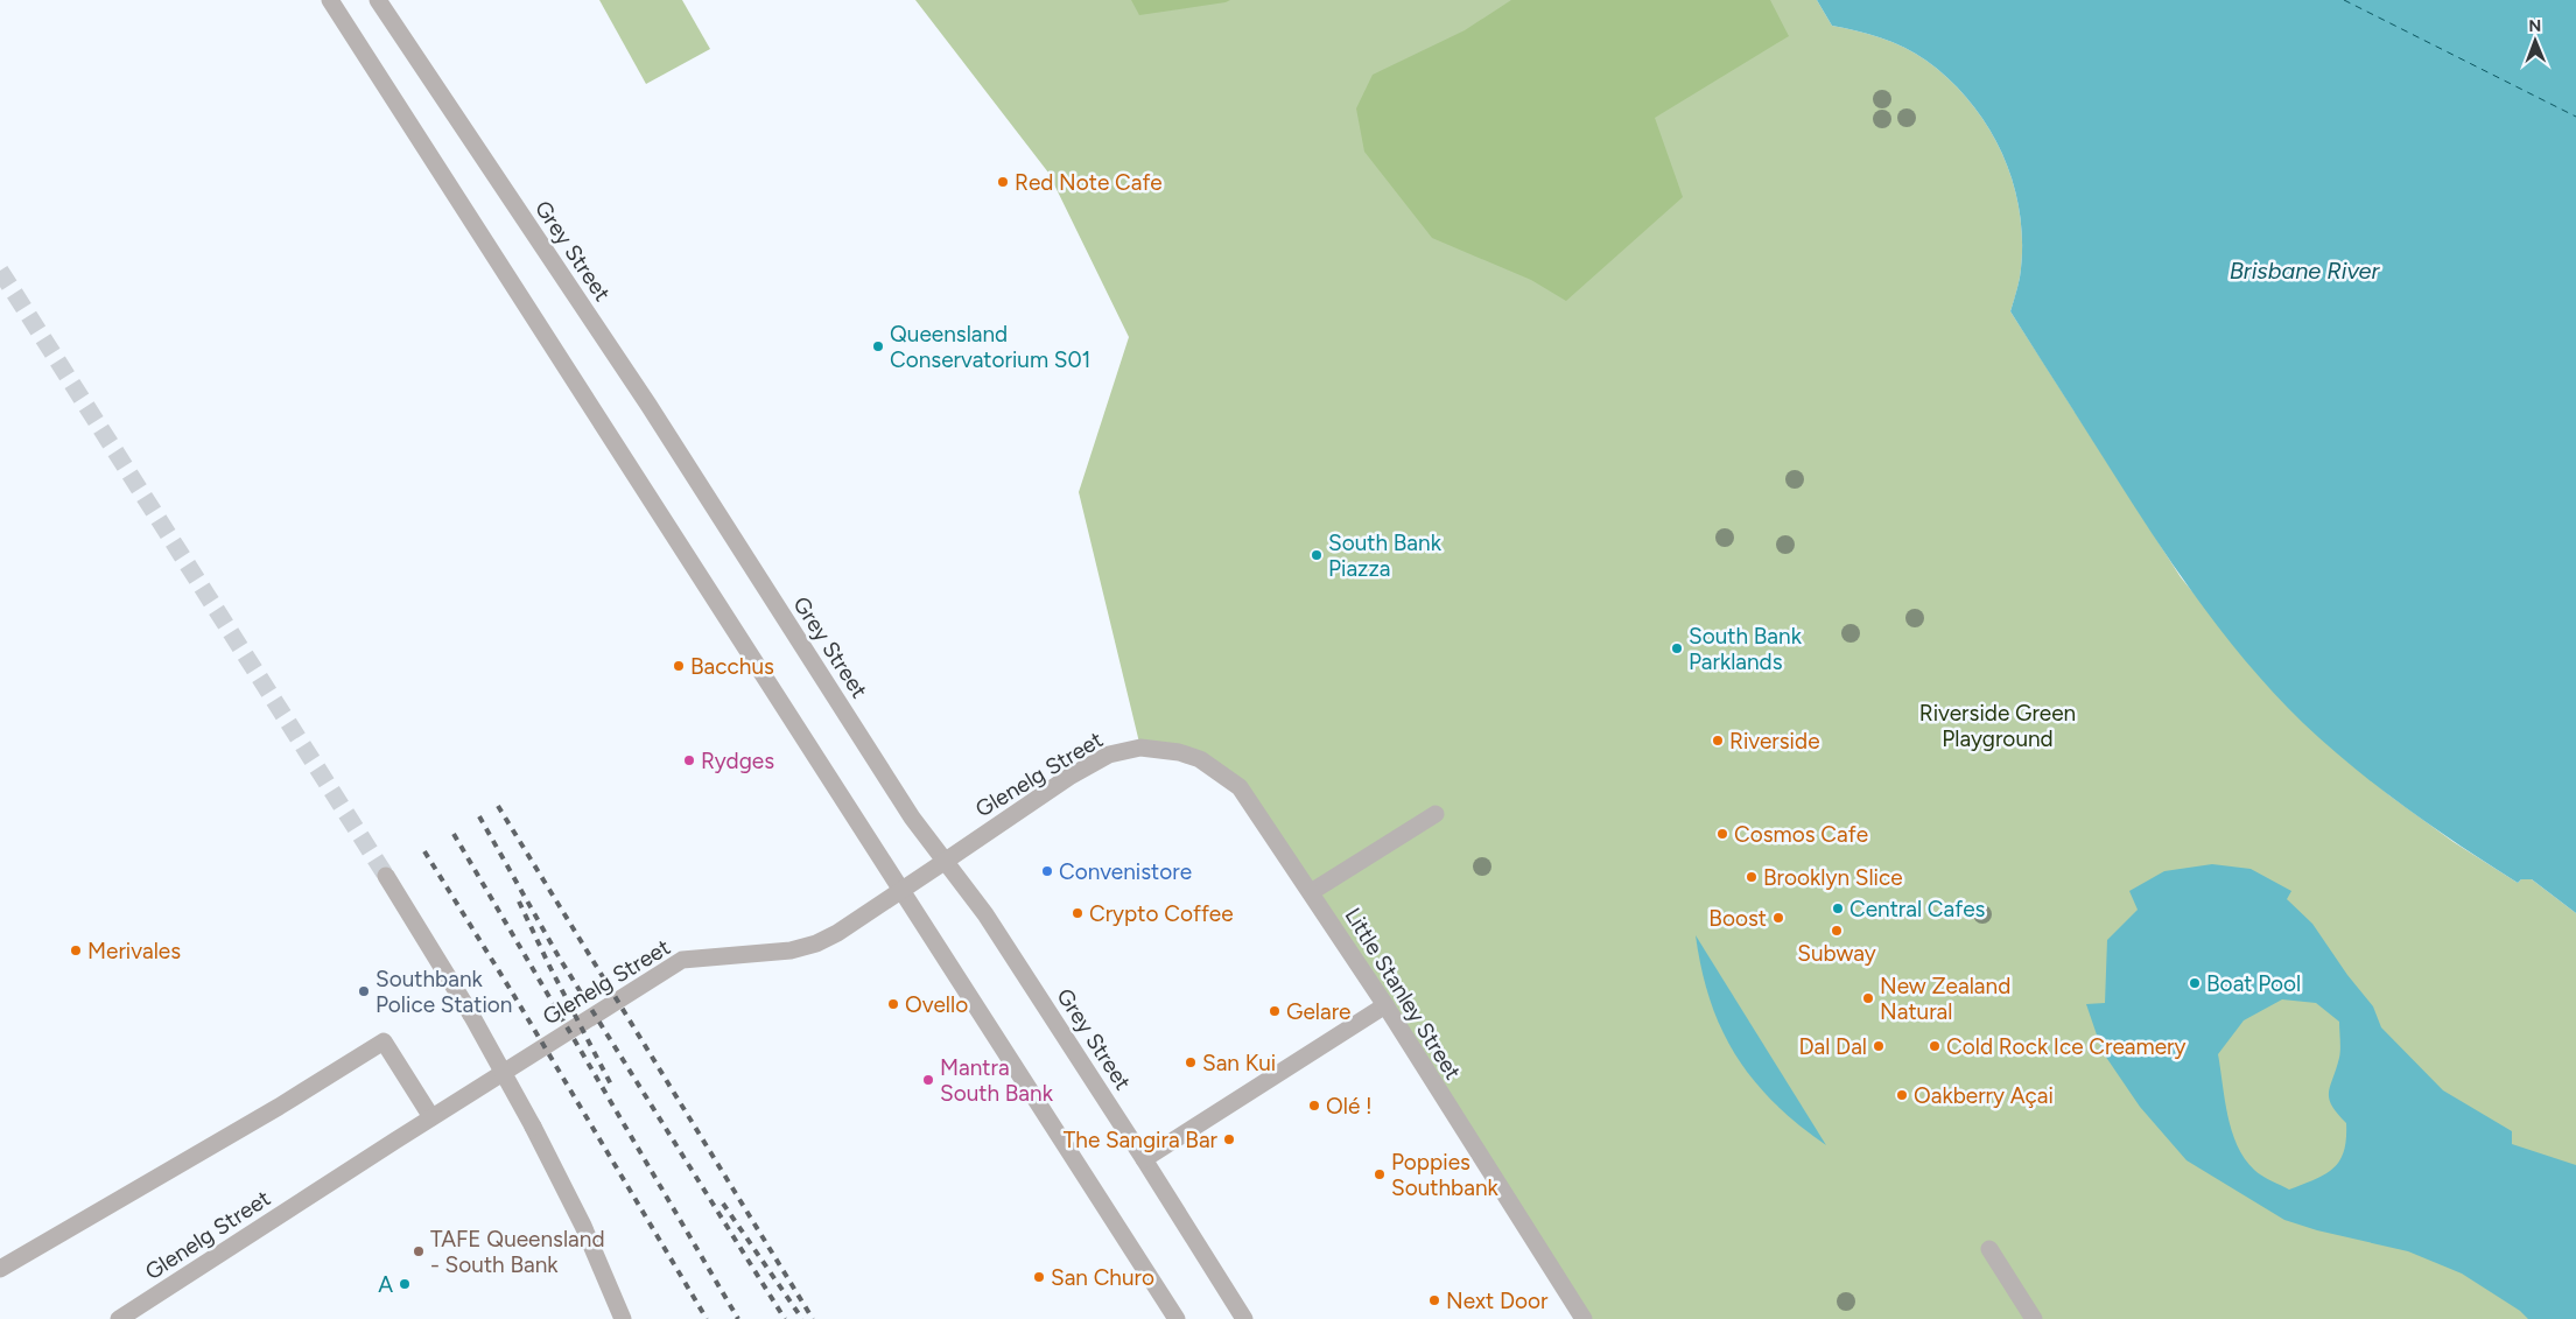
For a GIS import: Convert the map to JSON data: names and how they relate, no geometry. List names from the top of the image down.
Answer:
{
  "streets": {
    "street": ["Grey Street", "Glenelg Street", "Little Stanley Street"]
  },
  "crossings": [
    ["Grey Street", "Glenelg Street"],
    ["Glenelg Street", "Little Stanley Street"]
  ],
  "water": ["Brisbane River"],
  "parks": ["Riverside Green Playground"],
  "places": [
    "Red Note Cafe",
    "Queensland Conservatorium S01",
    "South Bank Piazza",
    "South Bank Parklands",
    "Bacchus",
    "Riverside",
    "Rydges",
    "Cosmos Cafe",
    "Convenistore",
    "Brooklyn Slice",
    "Central Cafes",
    "Crypto Coffee",
    "Boost",
    "Subway",
    "Merivales",
    "Boat Pool",
    "Southbank Police Station",
    "New Zealand Natural",
    "Ovello",
    "Gelare",
    "Dal Dal",
    "Cold Rock Ice Creamery",
    "San Kui",
    "Mantra South Bank",
    "Oakberry Açai",
    "Olé !",
    "The Sangira Bar",
    "Poppies Southbank",
    "TAFE Queensland - South Bank",
    "San Churo",
    "A",
    "Next Door"
  ],
  "north": "top"
}
